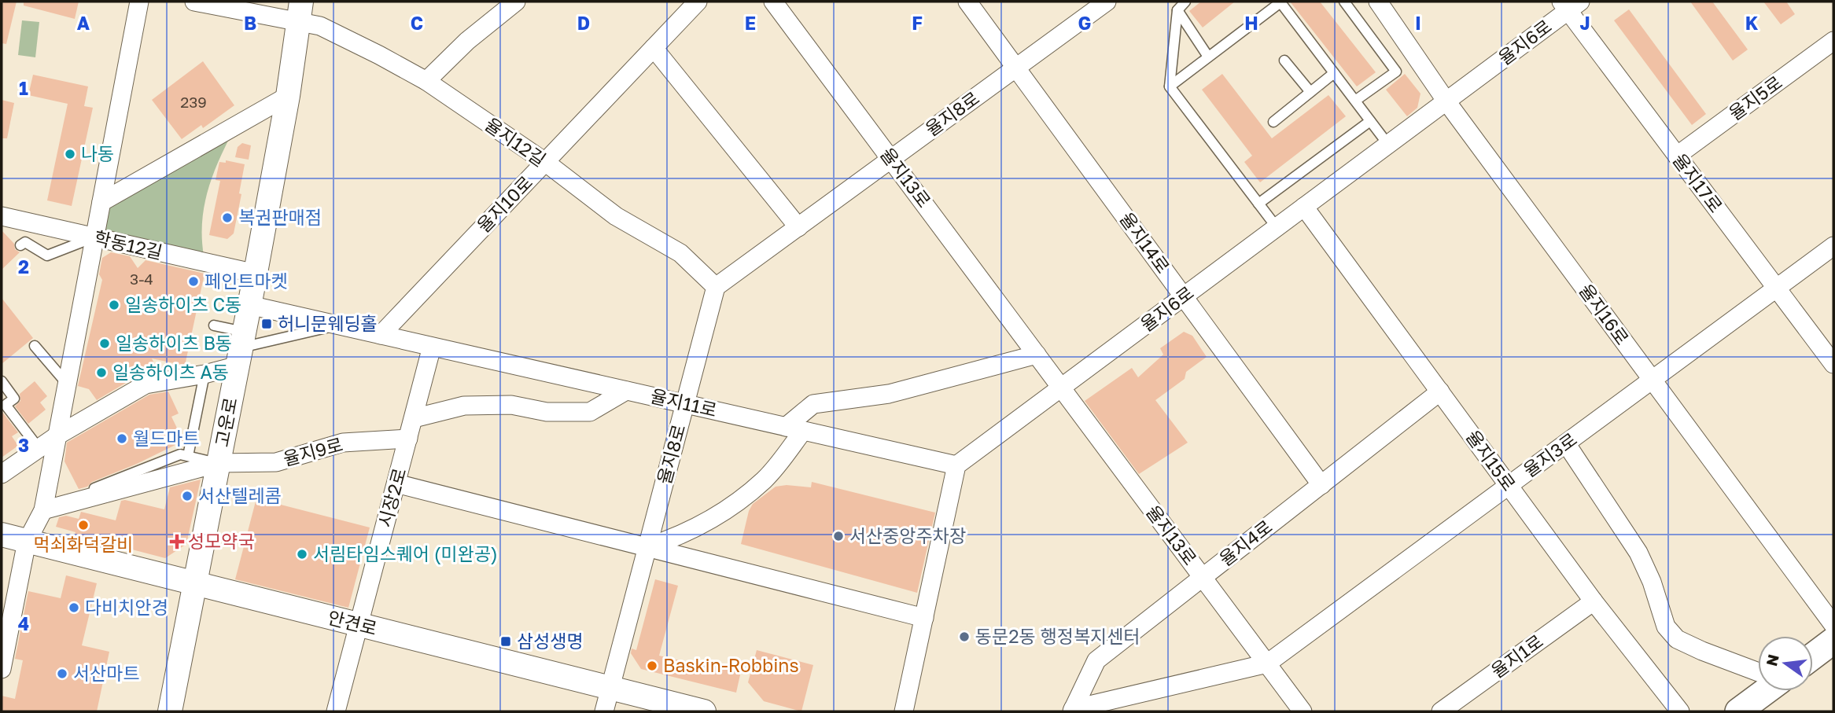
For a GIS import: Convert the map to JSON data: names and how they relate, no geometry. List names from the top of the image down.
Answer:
{
  "streets": {
    "street": [
      "율지6로",
      "율지5로",
      "율지8로",
      "율지12길",
      "율지13로",
      "율지17로",
      "율지10로",
      "율지14로",
      "학동12길",
      "율지16로",
      "율지11로",
      "고운로",
      "율지9로",
      "율지3로",
      "율지15로",
      "시장2로",
      "율지4로",
      "안견로",
      "율지1로"
    ]
  },
  "crossings": [
    ["율지6로", "율지13로"],
    ["율지6로", "율지17로"],
    ["율지6로", "율지14로"],
    ["율지6로", "율지16로"],
    ["율지6로", "율지11로"],
    ["율지6로", "율지15로"],
    ["율지5로", "율지17로"],
    ["율지8로", "율지12길"],
    ["율지8로", "율지13로"],
    ["율지8로", "율지14로"],
    ["율지8로", "율지11로"],
    ["율지8로", "안견로"],
    ["율지12길", "율지10로"],
    ["율지12길", "고운로"],
    ["율지13로", "율지3로"],
    ["율지13로", "율지4로"],
    ["율지17로", "율지3로"],
    ["율지14로", "율지4로"],
    ["학동12길", "고운로"],
    ["율지16로", "율지3로"],
    ["율지11로", "시장2로"],
    ["고운로", "율지9로"],
    ["고운로", "안견로"],
    ["율지9로", "시장2로"],
    ["율지3로", "율지15로"],
    ["율지15로", "율지4로"],
    ["율지15로", "율지1로"],
    ["시장2로", "안견로"]
  ],
  "places": {
    "other": [
      "나동",
      "복권판매점",
      "페인트마켓",
      "일송하이츠 C동",
      "일송하이츠 B동",
      "일송하이츠 A동",
      "월드마트",
      "서산텔레콤",
      "먹쇠화덕갈비",
      "서산중앙주차장",
      "서림타임스퀘어 (미완공)",
      "다비치안경",
      "동문2동 행정복지센터",
      "Baskin-Robbins",
      "서산마트"
    ],
    "transit": ["허니문웨딩홀", "삼성생명"],
    "health": ["성모약국"]
  },
  "house_numbers": ["239", "3-4"],
  "north": "left",
  "grid": {
    "columns": [
      "A",
      "B",
      "C",
      "D",
      "E",
      "F",
      "G",
      "H",
      "I",
      "J",
      "K"
    ],
    "rows": [
      "1",
      "2",
      "3",
      "4"
    ]
  }
}
